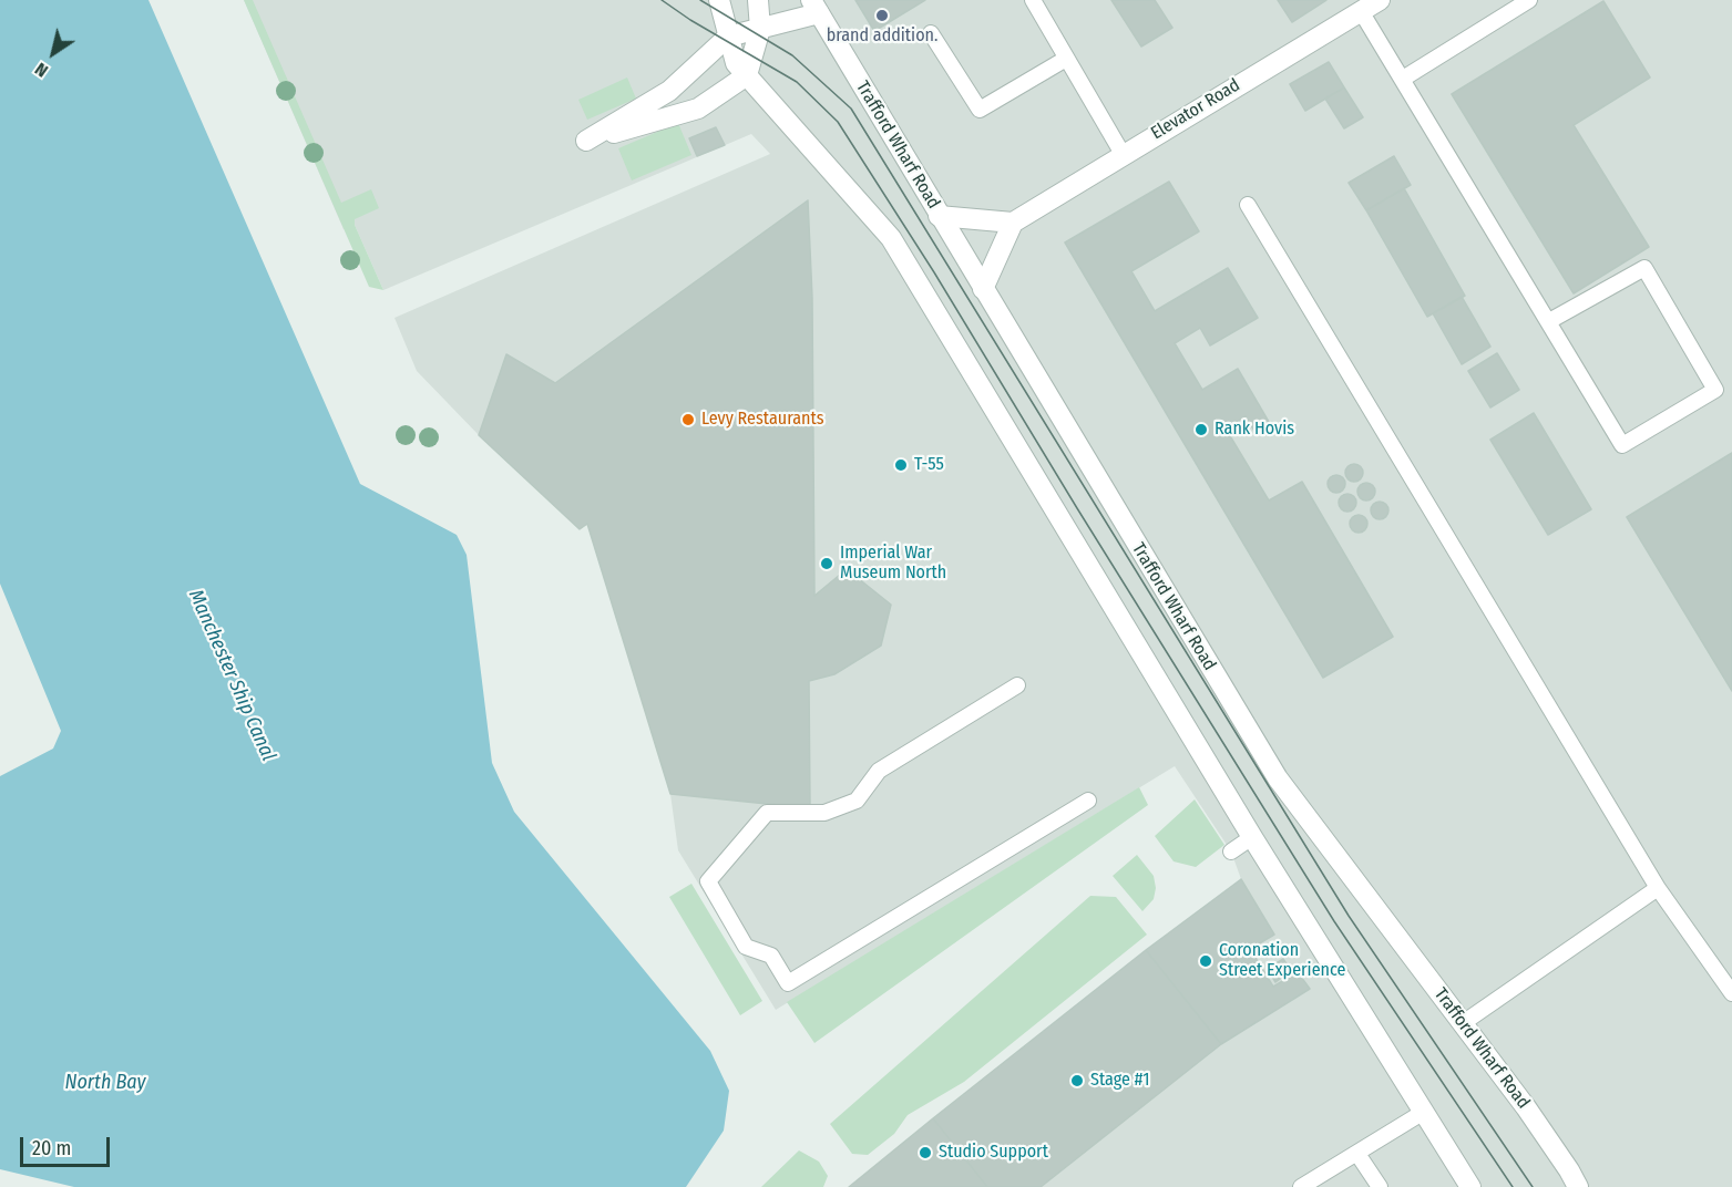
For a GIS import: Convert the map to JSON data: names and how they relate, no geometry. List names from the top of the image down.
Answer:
{
  "streets": {
    "street": ["Elevator Road", "Trafford Wharf Road"]
  },
  "water": ["Manchester Ship Canal", "North Bay"],
  "places": [
    "brand addition.",
    "Levy Restaurants",
    "Rank Hovis",
    "T-55",
    "Imperial War Museum North",
    "Coronation Street Experience",
    "Stage #1",
    "Studio Support"
  ],
  "scale_bar": "20 m",
  "north": "bottom left"
}
